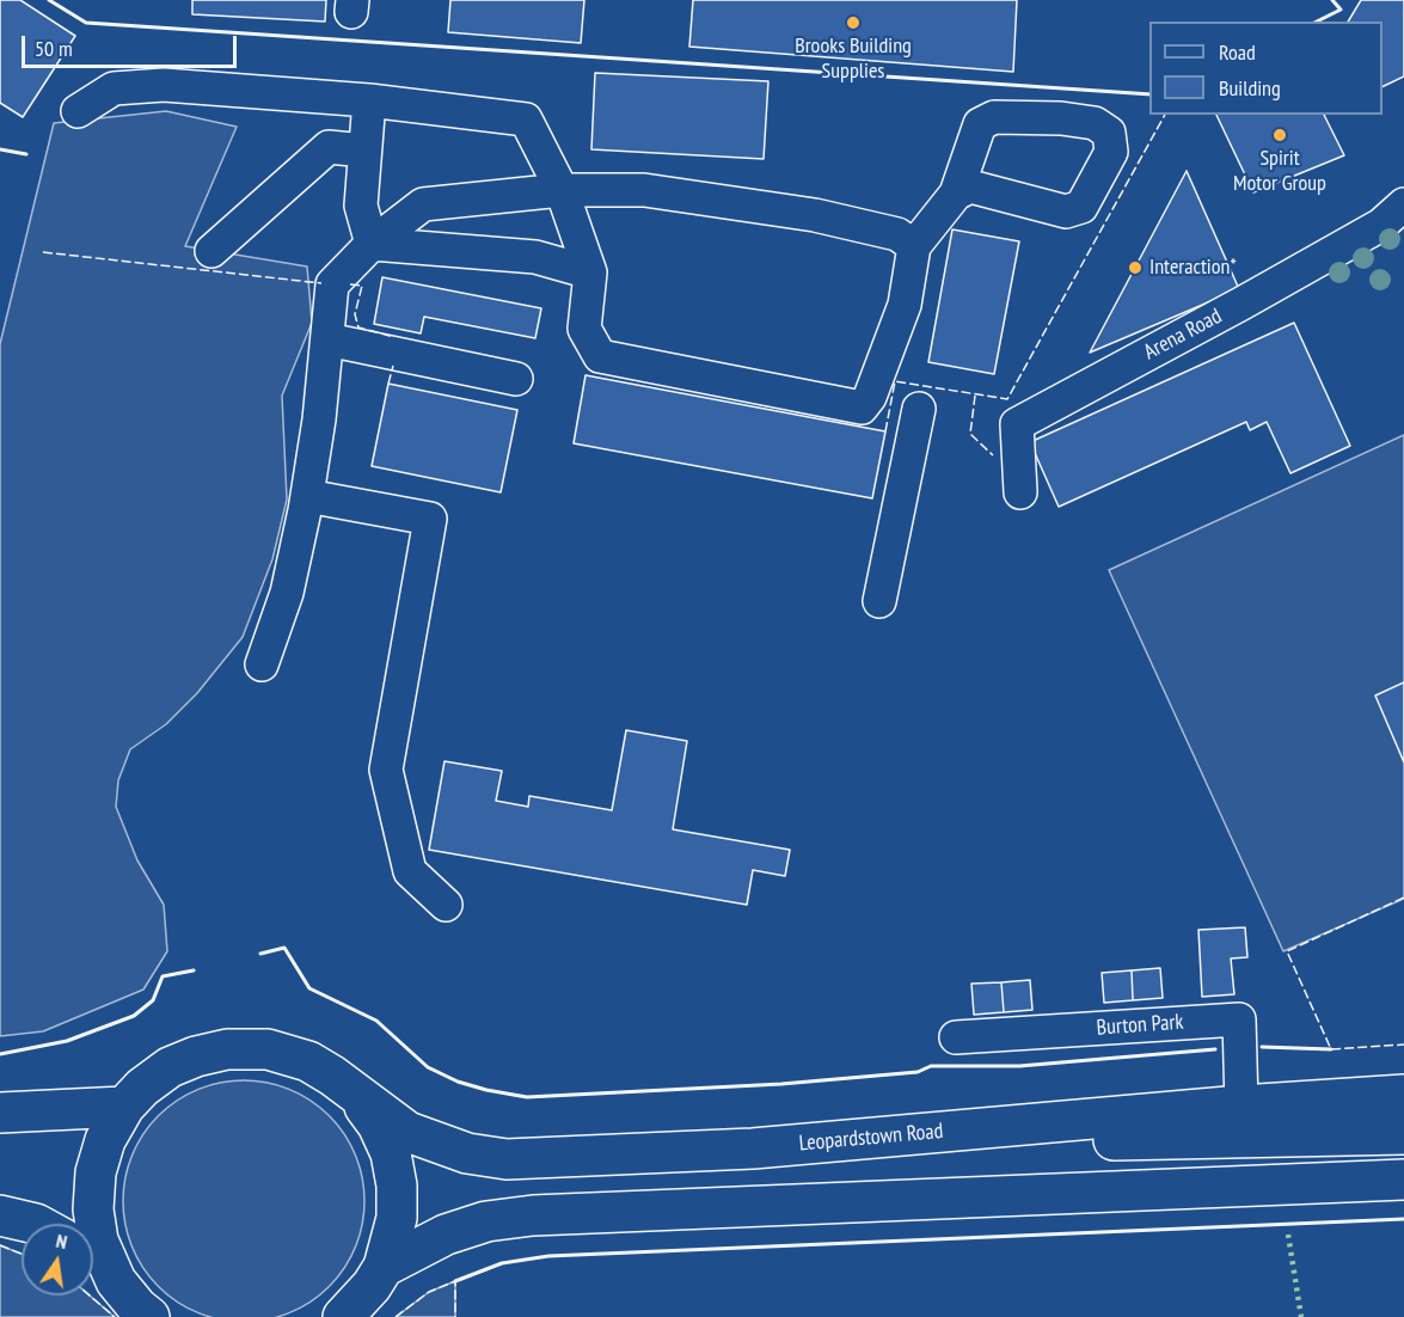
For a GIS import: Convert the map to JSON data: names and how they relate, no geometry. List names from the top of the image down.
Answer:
{
  "streets": {
    "highway": ["Leopardstown Road"],
    "street": ["Arena Road", "Burton Park"]
  },
  "crossings": [
    ["Burton Park", "Leopardstown Road"]
  ],
  "places": ["Brooks Building Supplies", "Spirit Motor Group", "Interaction*"],
  "legend": ["Road", "Building"],
  "scale_bar": "50 m",
  "north": "top"
}
